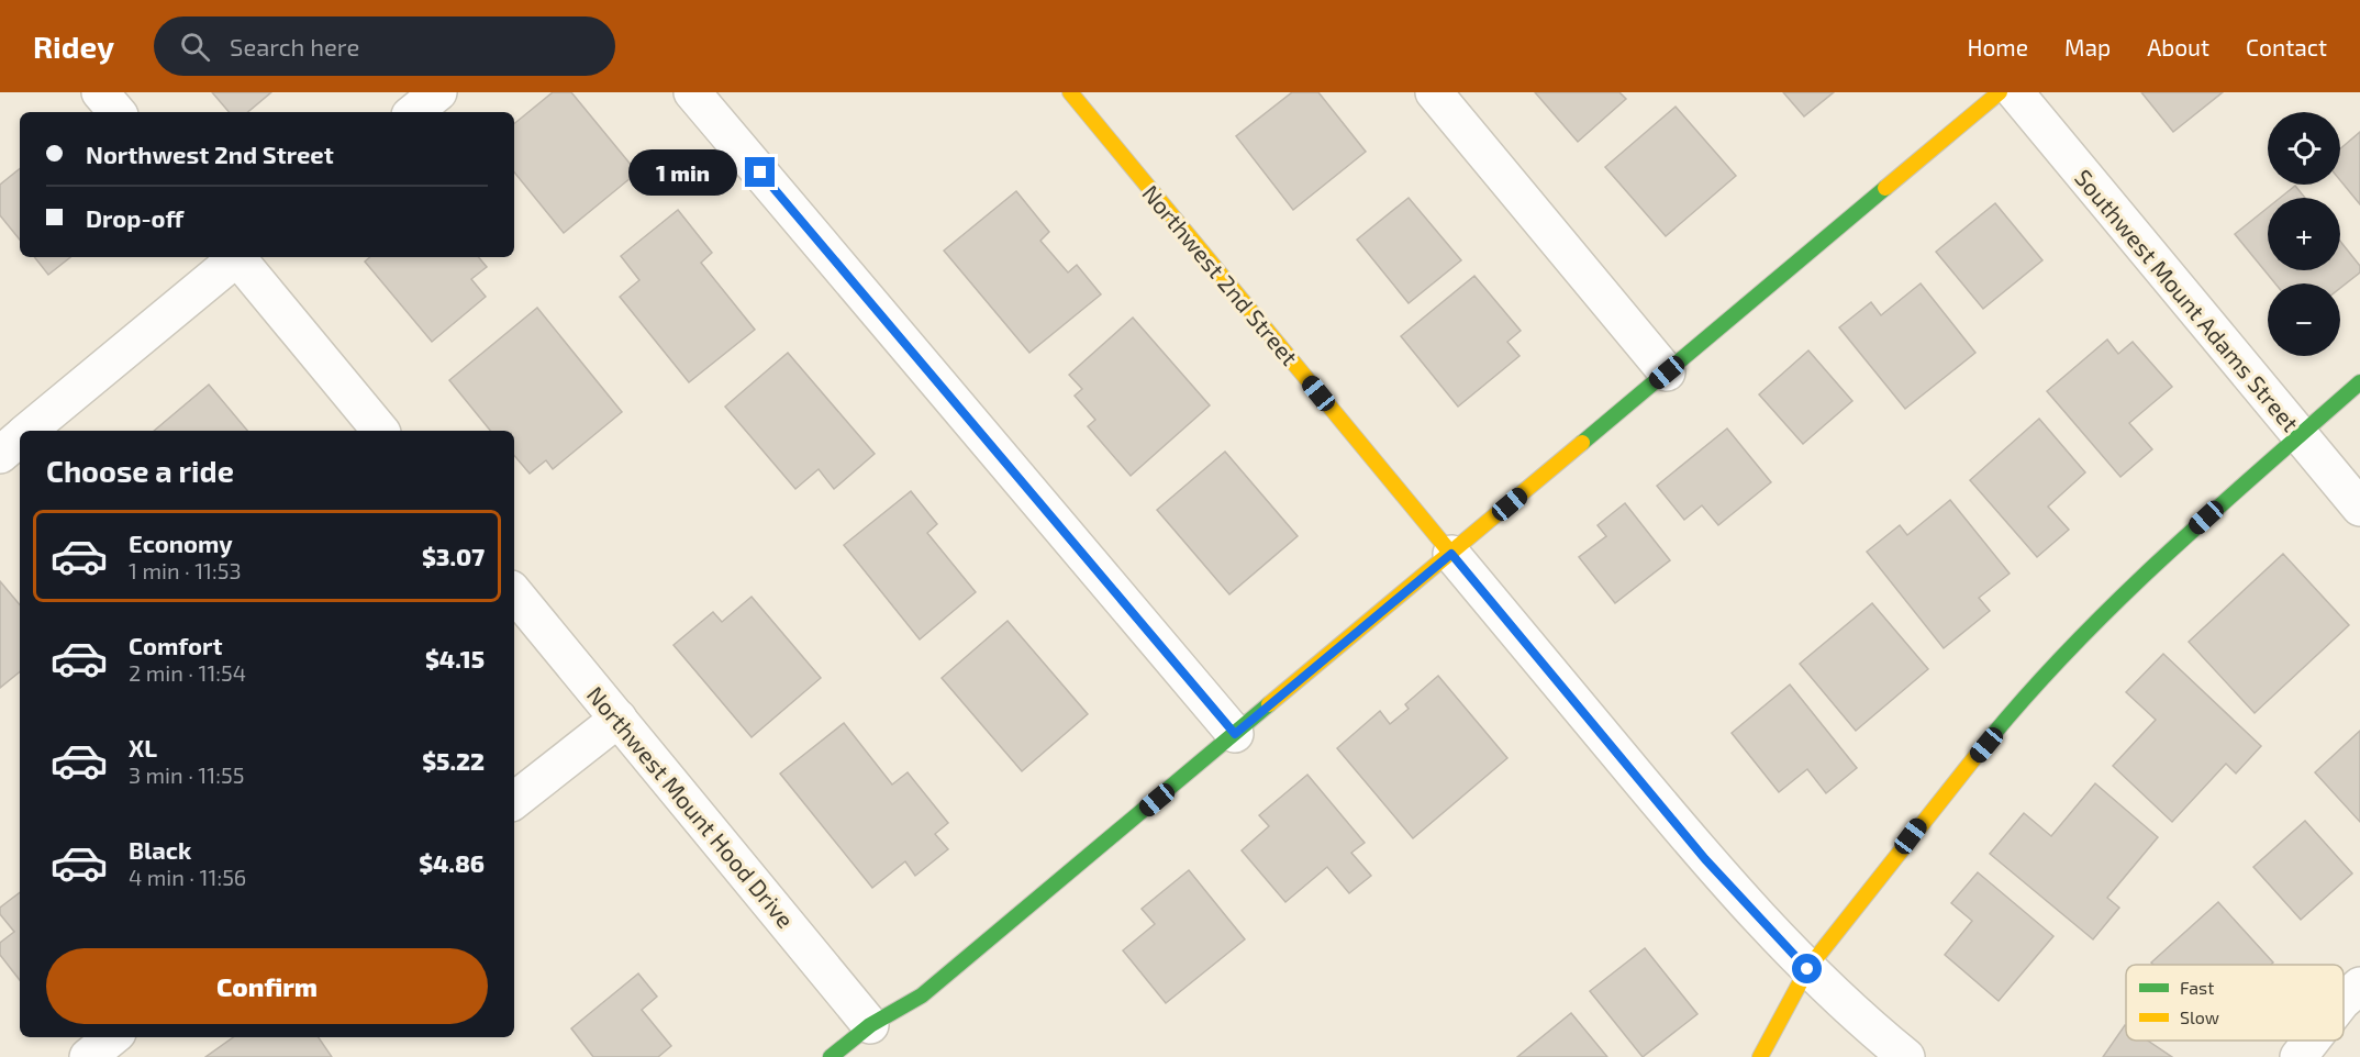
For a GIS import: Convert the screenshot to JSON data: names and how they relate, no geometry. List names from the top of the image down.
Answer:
{
  "streets": {
    "street": ["Northwest 2nd Street", "Southwest Mount Adams Street", "Northwest Mount Hood Drive"]
  },
  "legend": ["Fast", "Slow"],
  "page": {
    "header": "Ridey",
    "search": "Search here",
    "nav": [
      "Home",
      "Map",
      "About",
      "Contact"
    ],
    "map_buttons": ["+", "−"],
    "banner": ["Northwest 2nd Street", "Drop-off"],
    "bubble": "1 min",
    "heading": "Choose a ride",
    "list": [
      {
        "name": "Economy",
        "note": "1 min · 11:53",
        "value": "$3.07"
      },
      {
        "name": "Comfort",
        "note": "2 min · 11:54",
        "value": "$4.15"
      },
      {
        "name": "XL",
        "note": "3 min · 11:55",
        "value": "$5.22"
      },
      {
        "name": "Black",
        "note": "4 min · 11:56",
        "value": "$4.86"
      }
    ],
    "buttons": "Confirm"
  }
}
